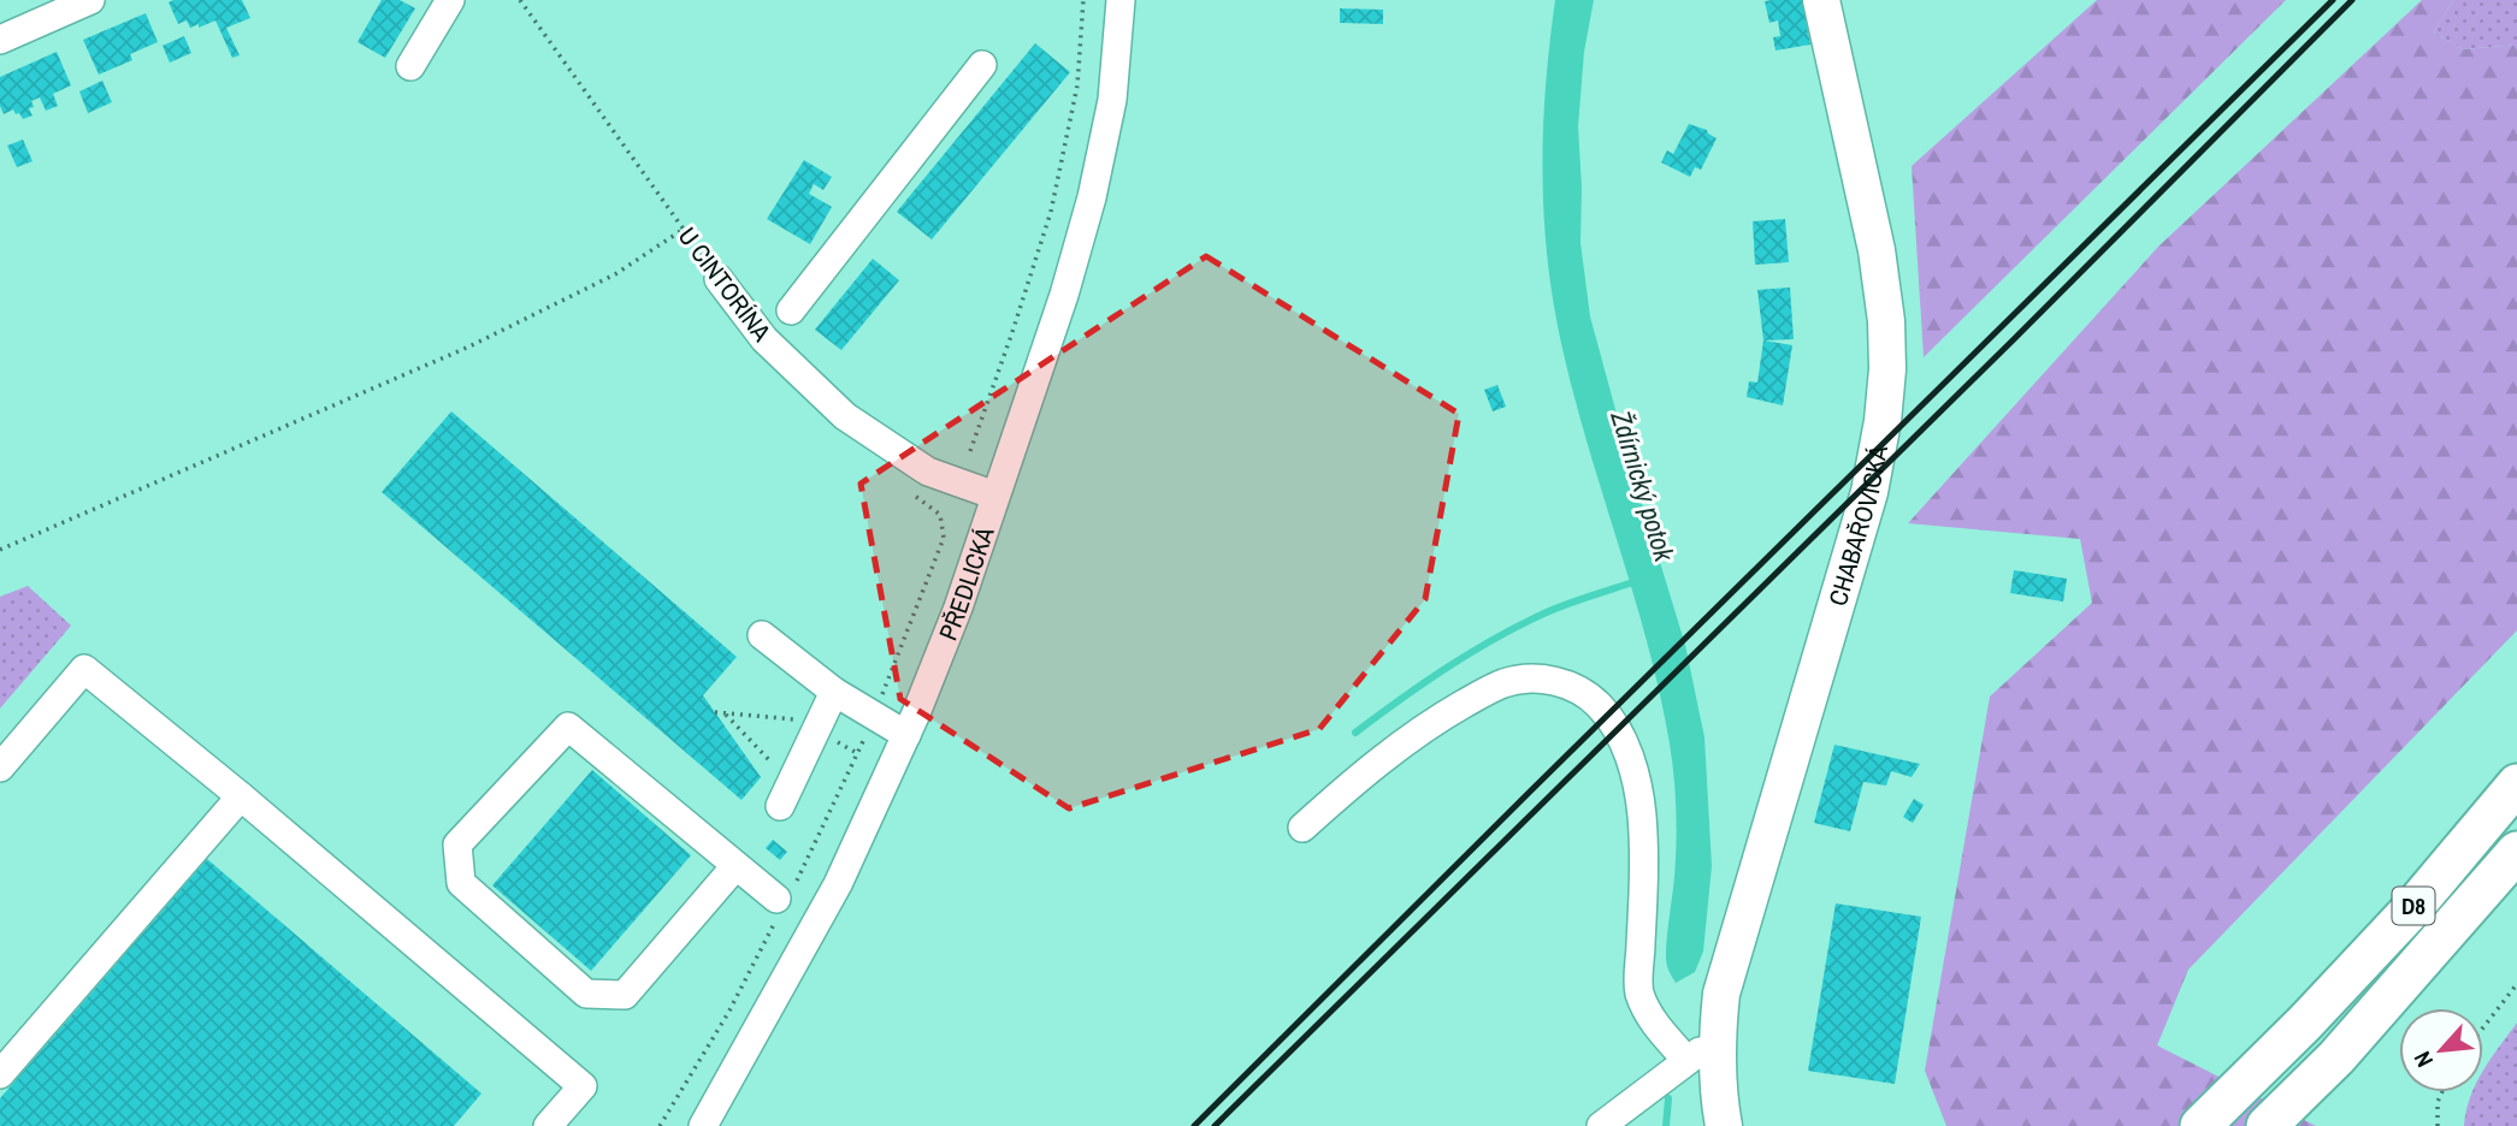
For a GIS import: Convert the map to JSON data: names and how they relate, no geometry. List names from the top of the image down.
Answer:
{
  "streets": {
    "highway": ["D8"],
    "main road": ["CHABAŘOVICKÁ"],
    "street": ["U CINTORÍNA", "PŘEDLICKÁ"]
  },
  "crossings": [
    ["U CINTORÍNA", "PŘEDLICKÁ"]
  ],
  "water": ["Ždírnický potok"],
  "north": "bottom left"
}
